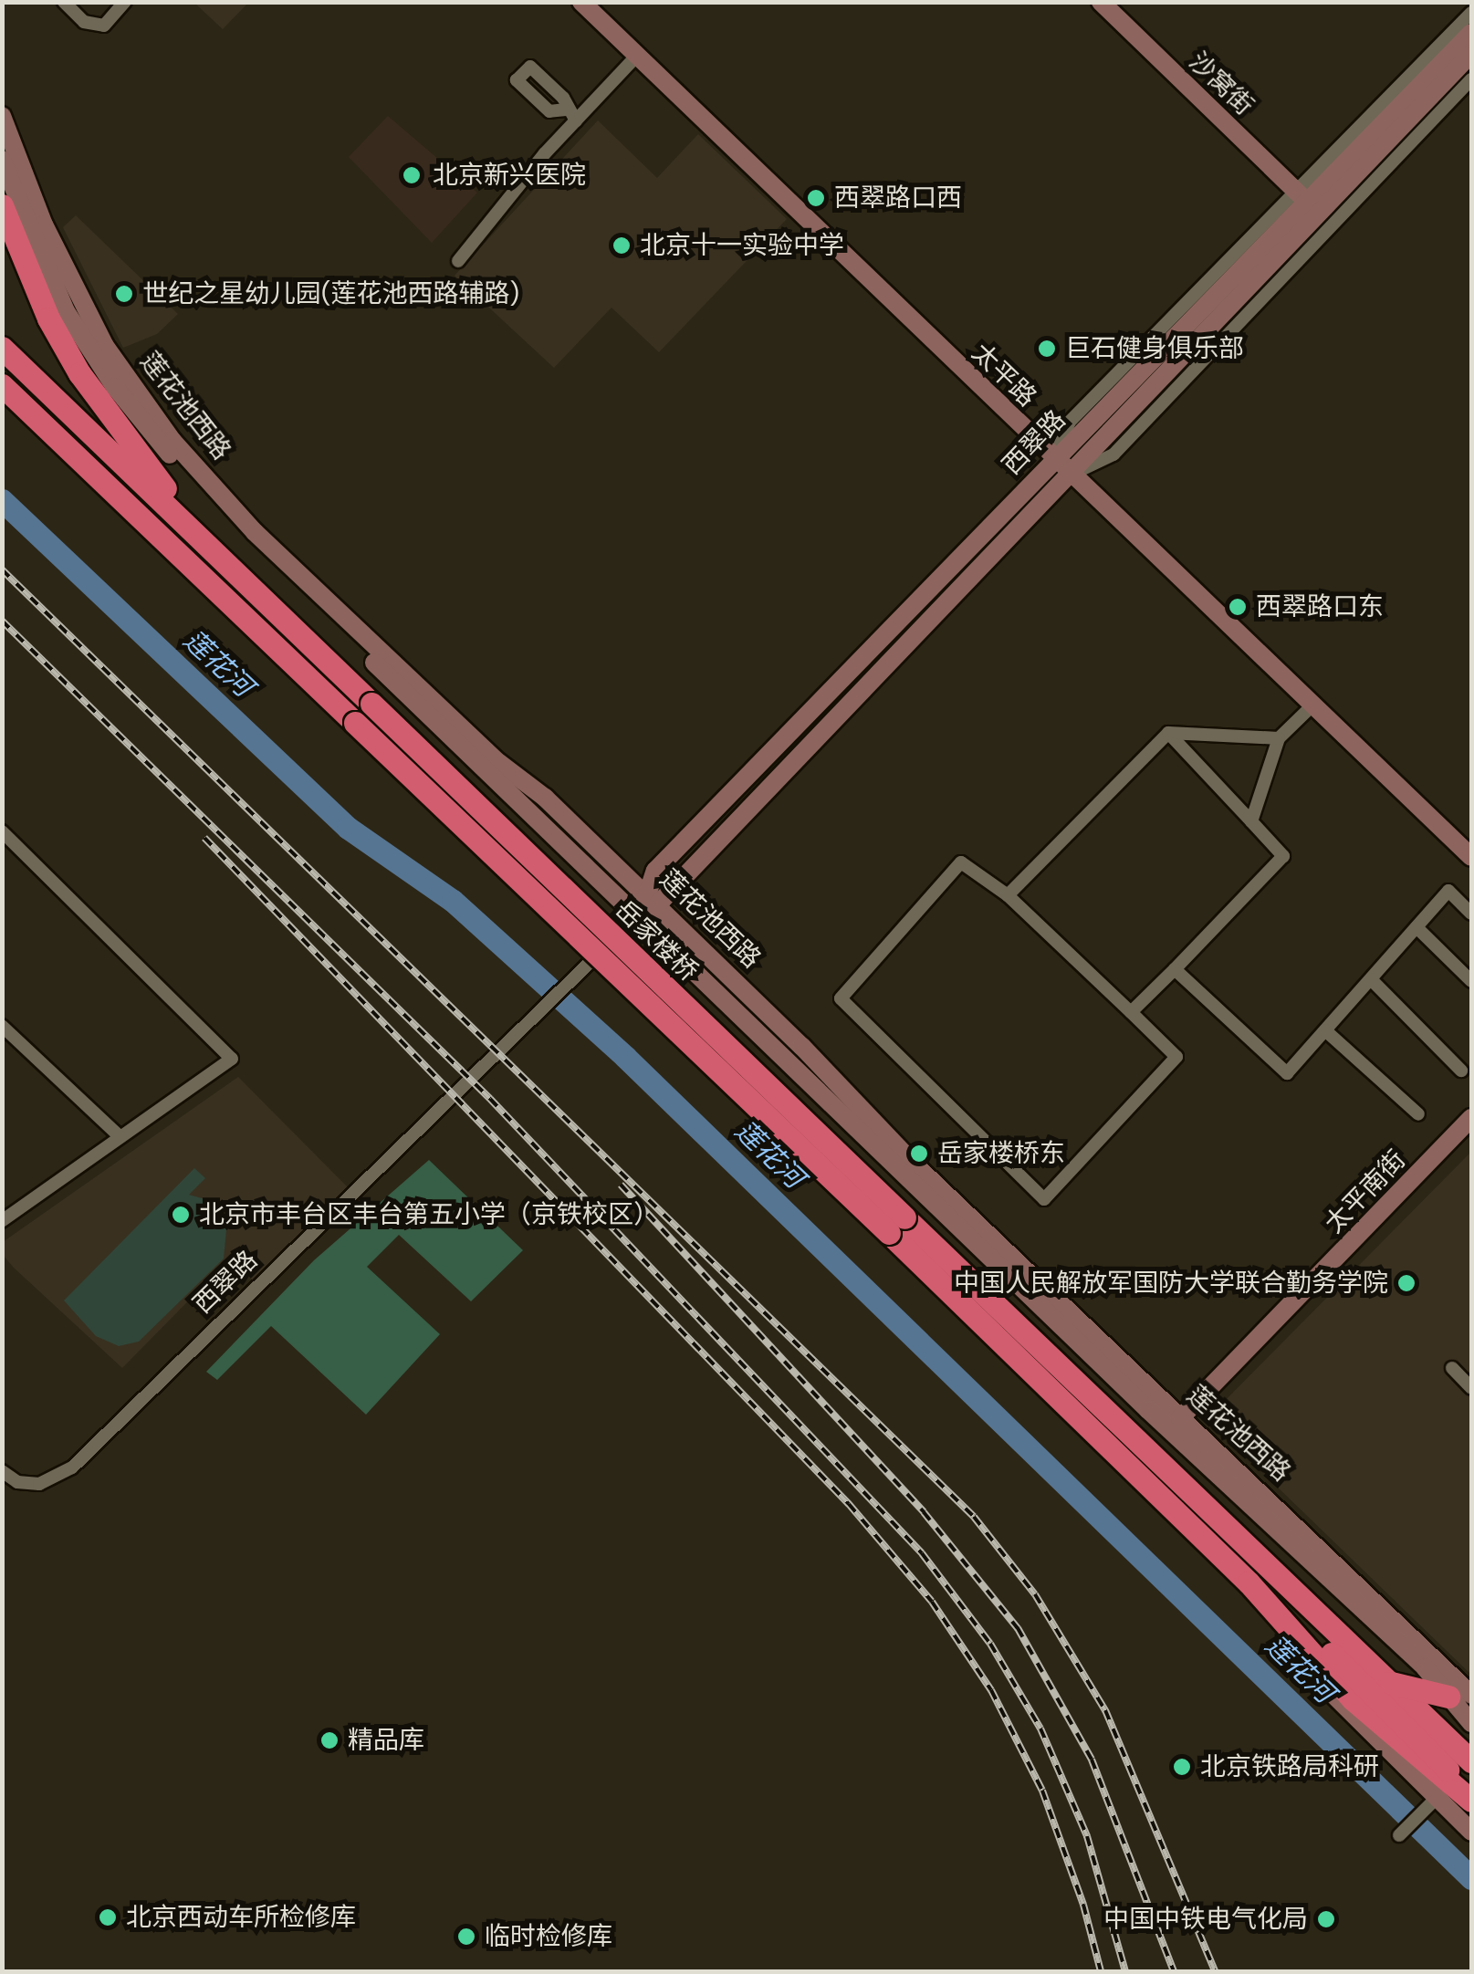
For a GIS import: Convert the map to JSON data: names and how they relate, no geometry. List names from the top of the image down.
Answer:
{
  "streets": {
    "highway": ["岳家楼桥"],
    "street": [
      "沙窝街",
      "太平路",
      "莲花池西路",
      "西翠路",
      "太平南街"
    ]
  },
  "crossings": [
    ["沙窝街", "西翠路"],
    ["太平路", "西翠路"],
    ["莲花池西路", "西翠路"],
    ["莲花池西路", "太平南街"]
  ],
  "water": ["莲花河"],
  "places": [
    "北京新兴医院",
    "西翠路口西",
    "北京十一实验中学",
    "世纪之星幼儿园(莲花池西路辅路)",
    "巨石健身俱乐部",
    "西翠路口东",
    "岳家楼桥东",
    "北京市丰台区丰台第五小学（京铁校区）",
    "中国人民解放军国防大学联合勤务学院",
    "精品库",
    "北京铁路局科研",
    "北京西动车所检修库",
    "中国中铁电气化局",
    "临时检修库"
  ]
}
